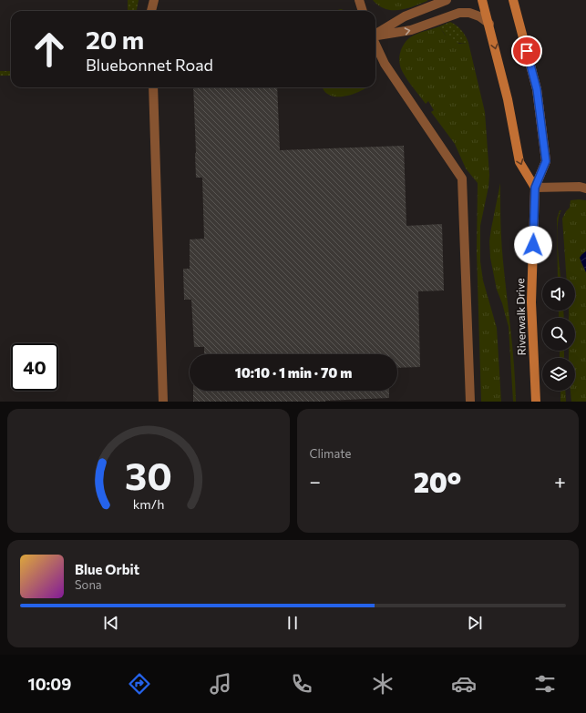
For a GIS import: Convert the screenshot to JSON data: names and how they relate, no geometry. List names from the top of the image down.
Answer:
{
  "streets": {
    "street": ["Riverwalk Drive"]
  },
  "page": {
    "turn": ["20 m", "Bluebonnet Road"],
    "limit": "40",
    "trip": "10:10 · 1 min · 70 m",
    "tile": "Climate",
    "heat": ["−", "20°", "+"],
    "song": ["Blue Orbit", "Sona"],
    "tabs": "10:09",
    "gauge": ["30", "km/h"]
  }
}
